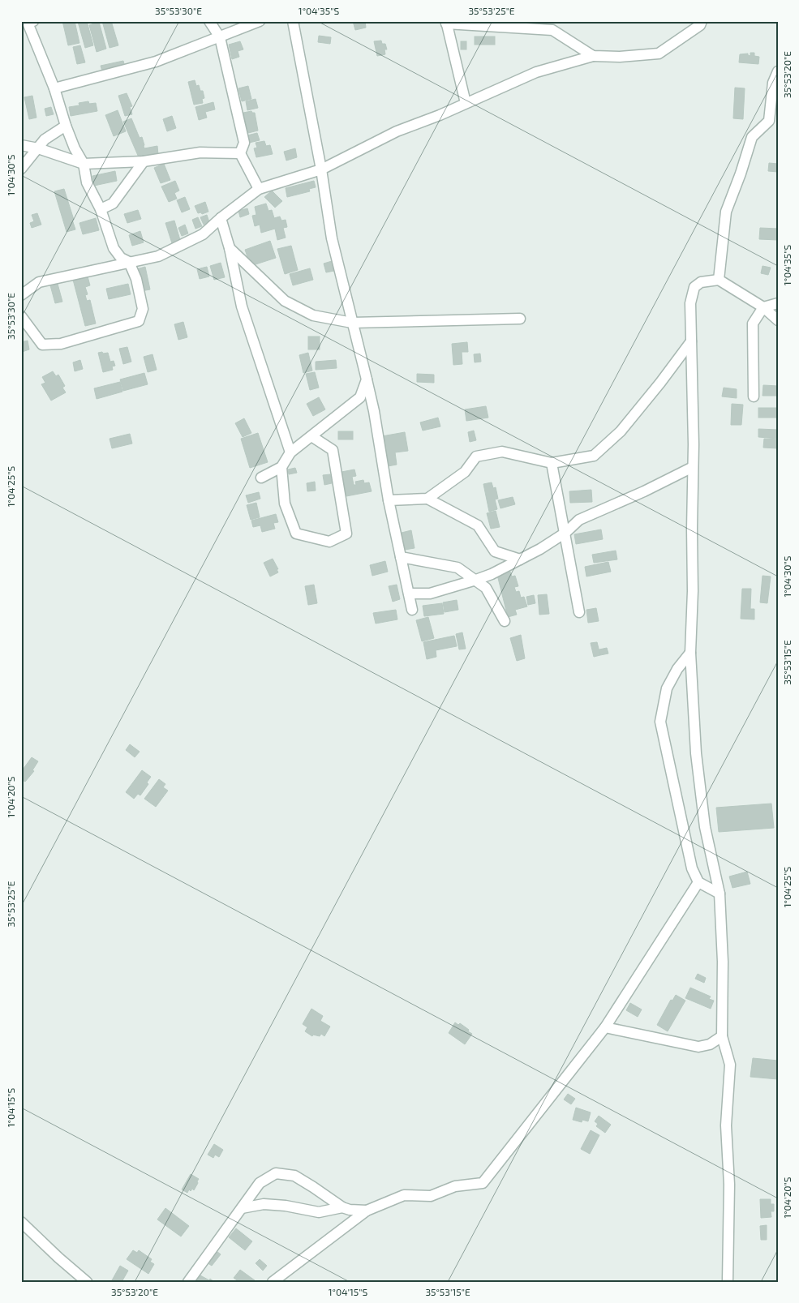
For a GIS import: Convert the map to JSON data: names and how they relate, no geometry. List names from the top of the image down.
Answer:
{
  "coordinates": [
    "35°53'30\"E",
    "1°04'35\"S",
    "35°53'25\"E",
    "35°53'20\"E",
    "1°04'30\"S",
    "1°04'25\"S",
    "35°53'15\"E",
    "1°04'20\"S",
    "1°04'15\"S"
  ]
}
